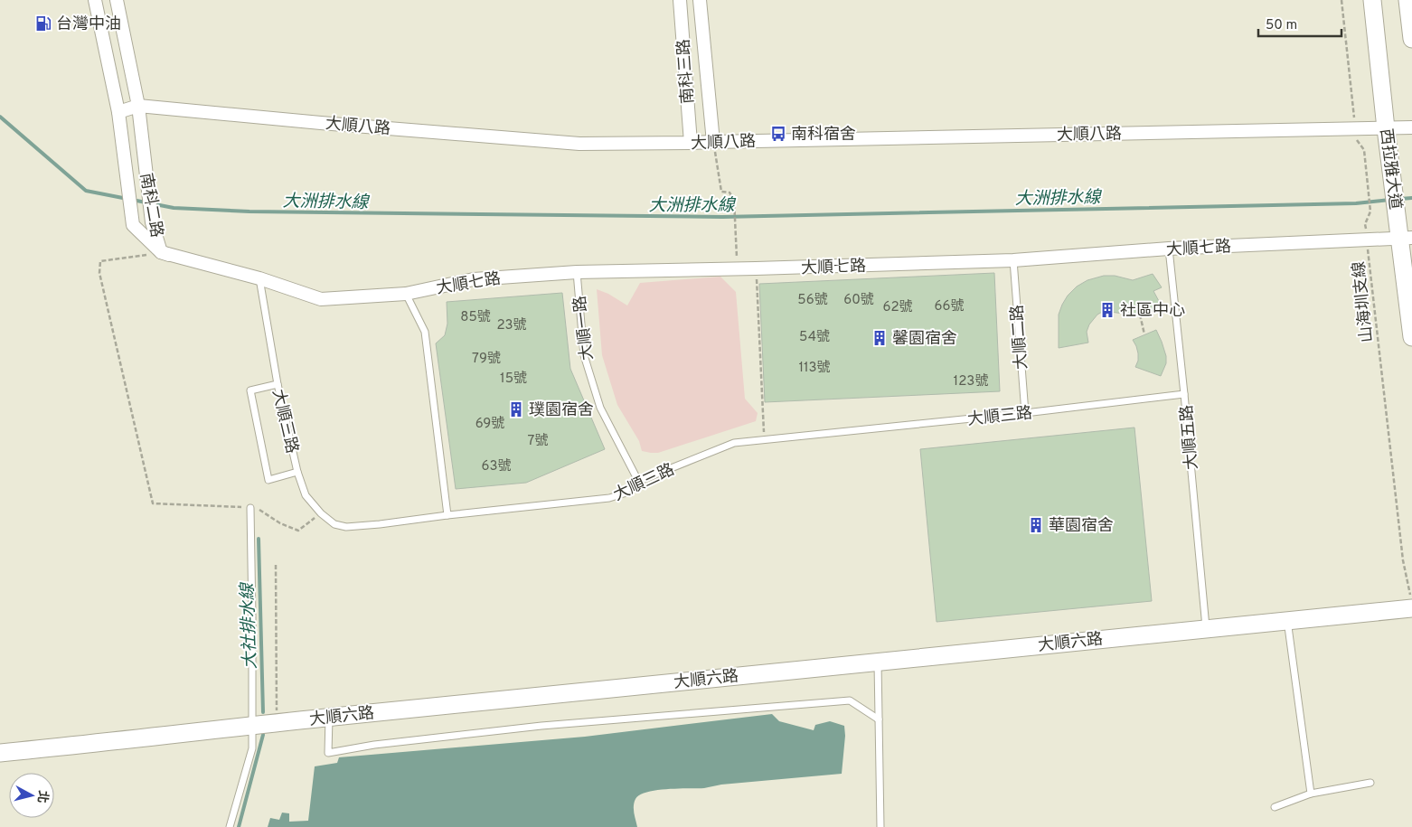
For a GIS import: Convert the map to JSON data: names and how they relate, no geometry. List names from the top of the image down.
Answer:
{
  "streets": {
    "street": [
      "南科三路",
      "大順八路",
      "西拉雅大道",
      "南科二路",
      "大順七路",
      "大順六路"
    ],
    "lane": [
      "大順一路",
      "大順二路",
      "大順三路",
      "大順五路"
    ],
    "path": ["山海圳支線"]
  },
  "crossings": [
    ["南科三路", "大順八路"],
    ["大順八路", "西拉雅大道"],
    ["大順八路", "南科二路"],
    ["大順八路", "山海圳支線"],
    ["西拉雅大道", "大順七路"],
    ["南科二路", "大順七路"],
    ["大順七路", "山海圳支線"],
    ["大順七路", "大順一路"],
    ["大順七路", "大順二路"],
    ["大順七路", "大順三路"],
    ["大順七路", "大順五路"],
    ["山海圳支線", "大順六路"],
    ["大順一路", "大順三路"],
    ["大順二路", "大順三路"],
    ["大順三路", "大順五路"],
    ["大順五路", "大順六路"]
  ],
  "water": ["大洲排水線", "大社排水線"],
  "places": {
    "fuel station": ["台灣中油"],
    "bus stop": ["南科宿舍"],
    "building": [
      "社區中心",
      "馨園宿舍",
      "璞園宿舍",
      "華園宿舍"
    ]
  },
  "house_numbers": [
    "56號",
    "60號",
    "66號",
    "62號",
    "85號",
    "23號",
    "54號",
    "79號",
    "113號",
    "15號",
    "123號",
    "69號",
    "7號",
    "63號"
  ],
  "scale_bar": "50 m",
  "north": "right"
}
